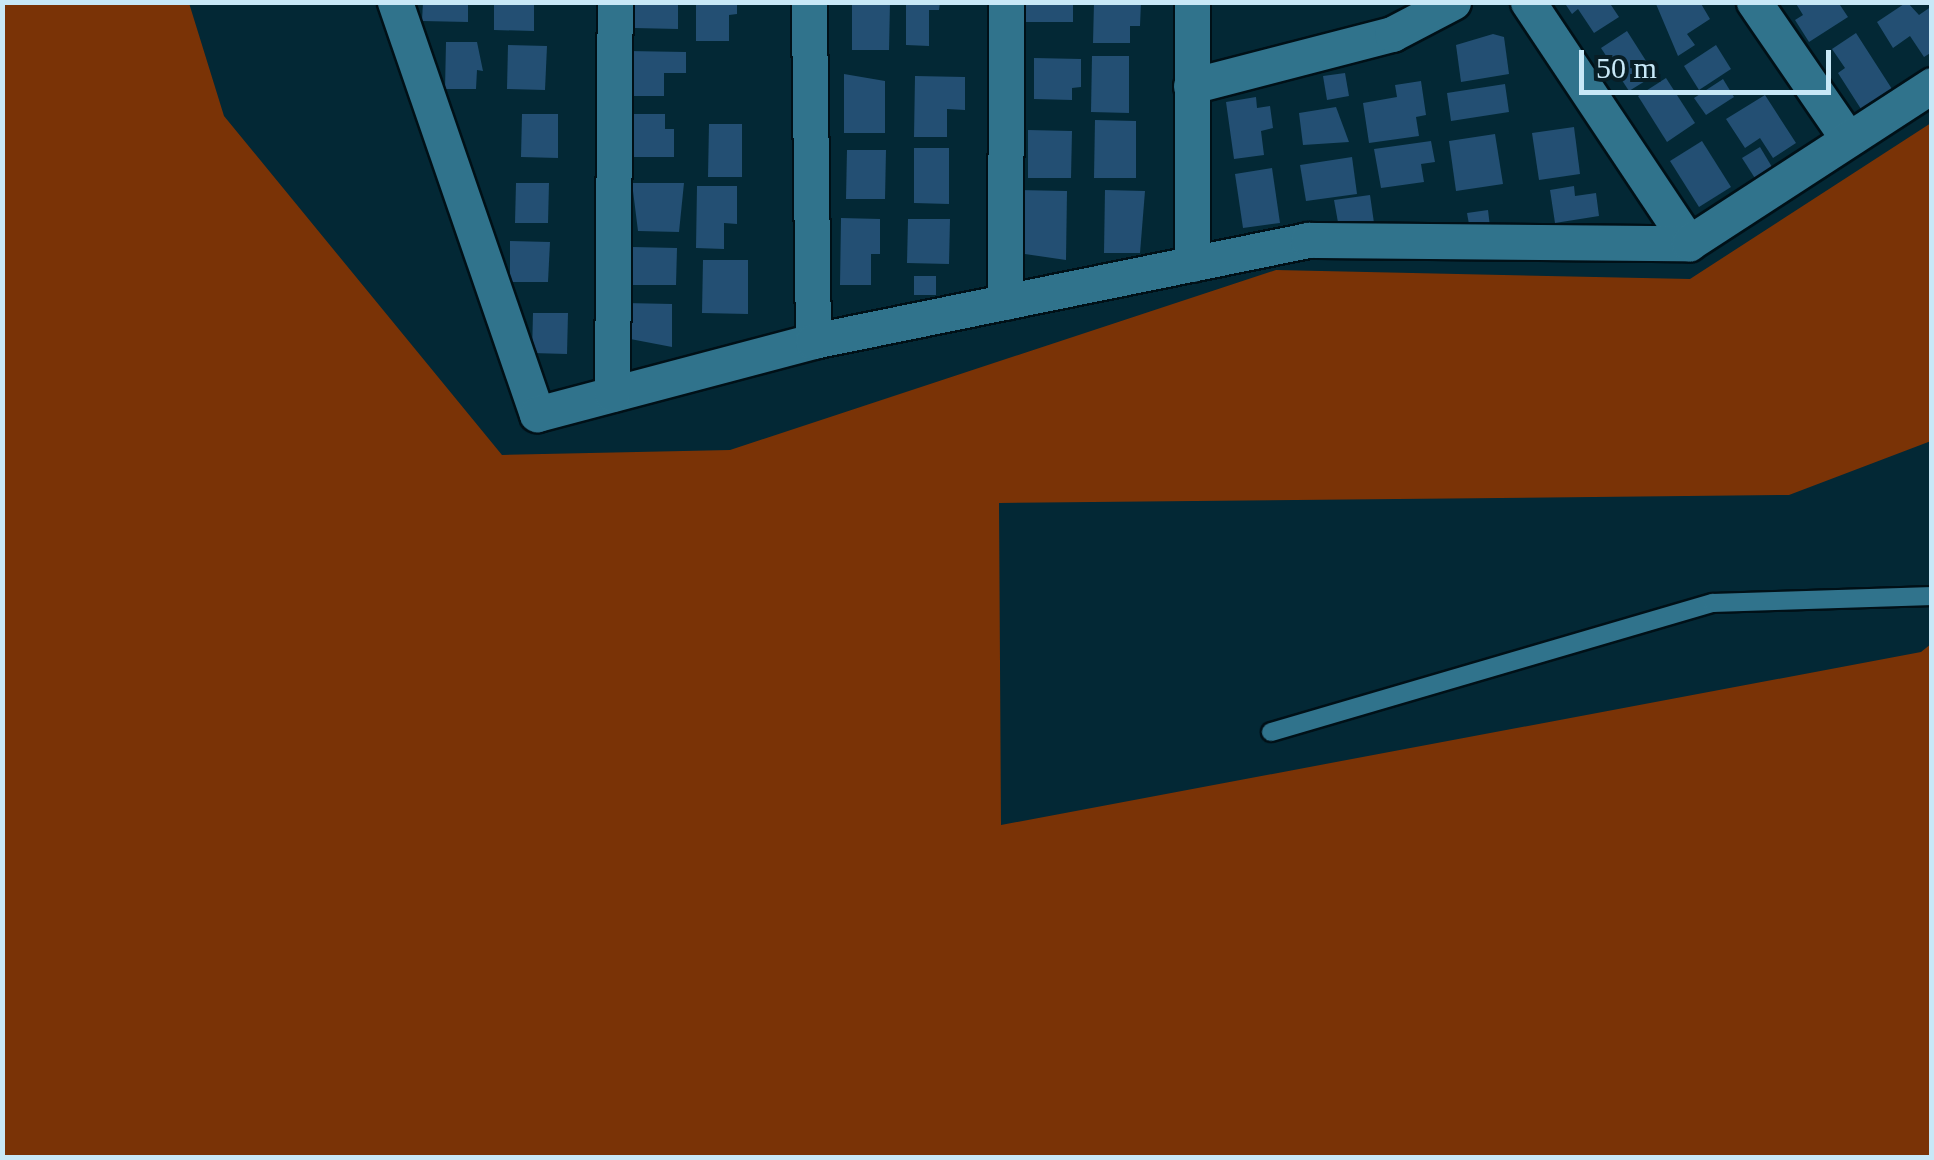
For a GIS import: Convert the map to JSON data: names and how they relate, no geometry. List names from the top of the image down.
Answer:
{
  "scale_bar": "50 m"
}
